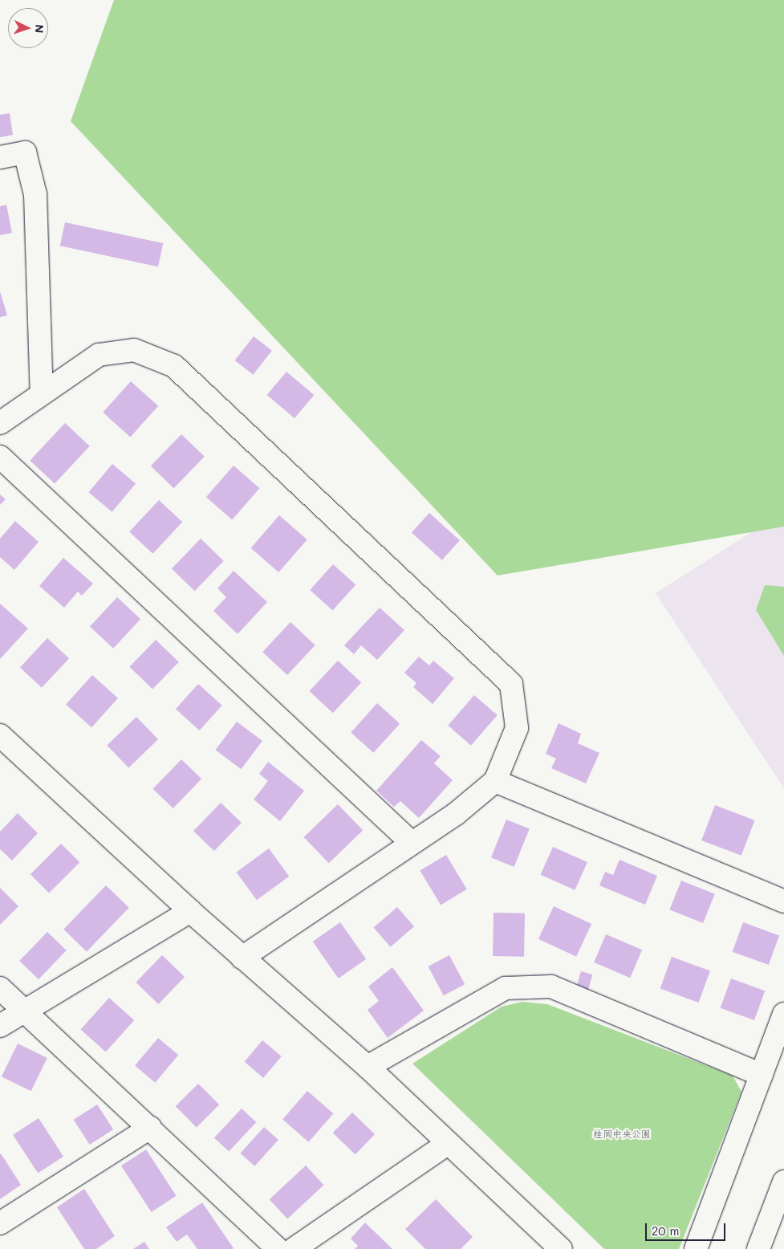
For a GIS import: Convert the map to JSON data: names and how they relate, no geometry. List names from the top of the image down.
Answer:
{
  "parks": ["桂岡中央公園"],
  "scale_bar": "20 m",
  "north": "right"
}
